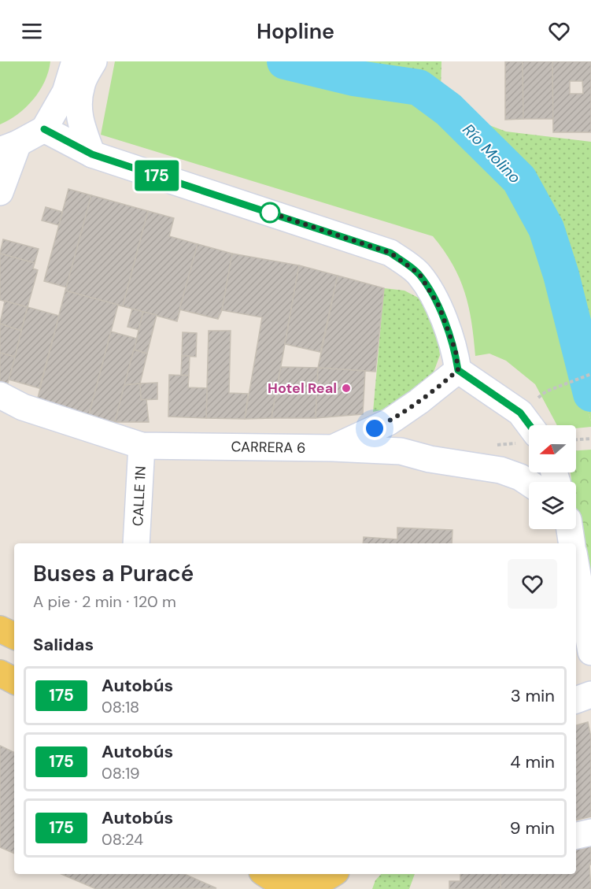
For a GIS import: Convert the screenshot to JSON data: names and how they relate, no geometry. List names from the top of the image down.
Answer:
{
  "streets": {
    "street": ["CARRERA 6", "CALLE 1N"]
  },
  "crossings": [
    ["CARRERA 6", "CALLE 1N"]
  ],
  "water": ["Río Molino"],
  "places": ["Hotel Real"],
  "lines": ["bus line 175"],
  "north": "left",
  "page": {
    "header": "Hopline",
    "on_map": "175",
    "heading": [
      ["Buses a Puracé", "A pie · 2 min · 120 m"],
      "Salidas"
    ],
    "list": [
      {
        "mark": "175",
        "name": "Autobús",
        "note": "08:18",
        "value": "3 min"
      },
      {
        "mark": "175",
        "name": "Autobús",
        "note": "08:19",
        "value": "4 min"
      },
      {
        "mark": "175",
        "name": "Autobús",
        "note": "08:24",
        "value": "9 min"
      }
    ]
  }
}
